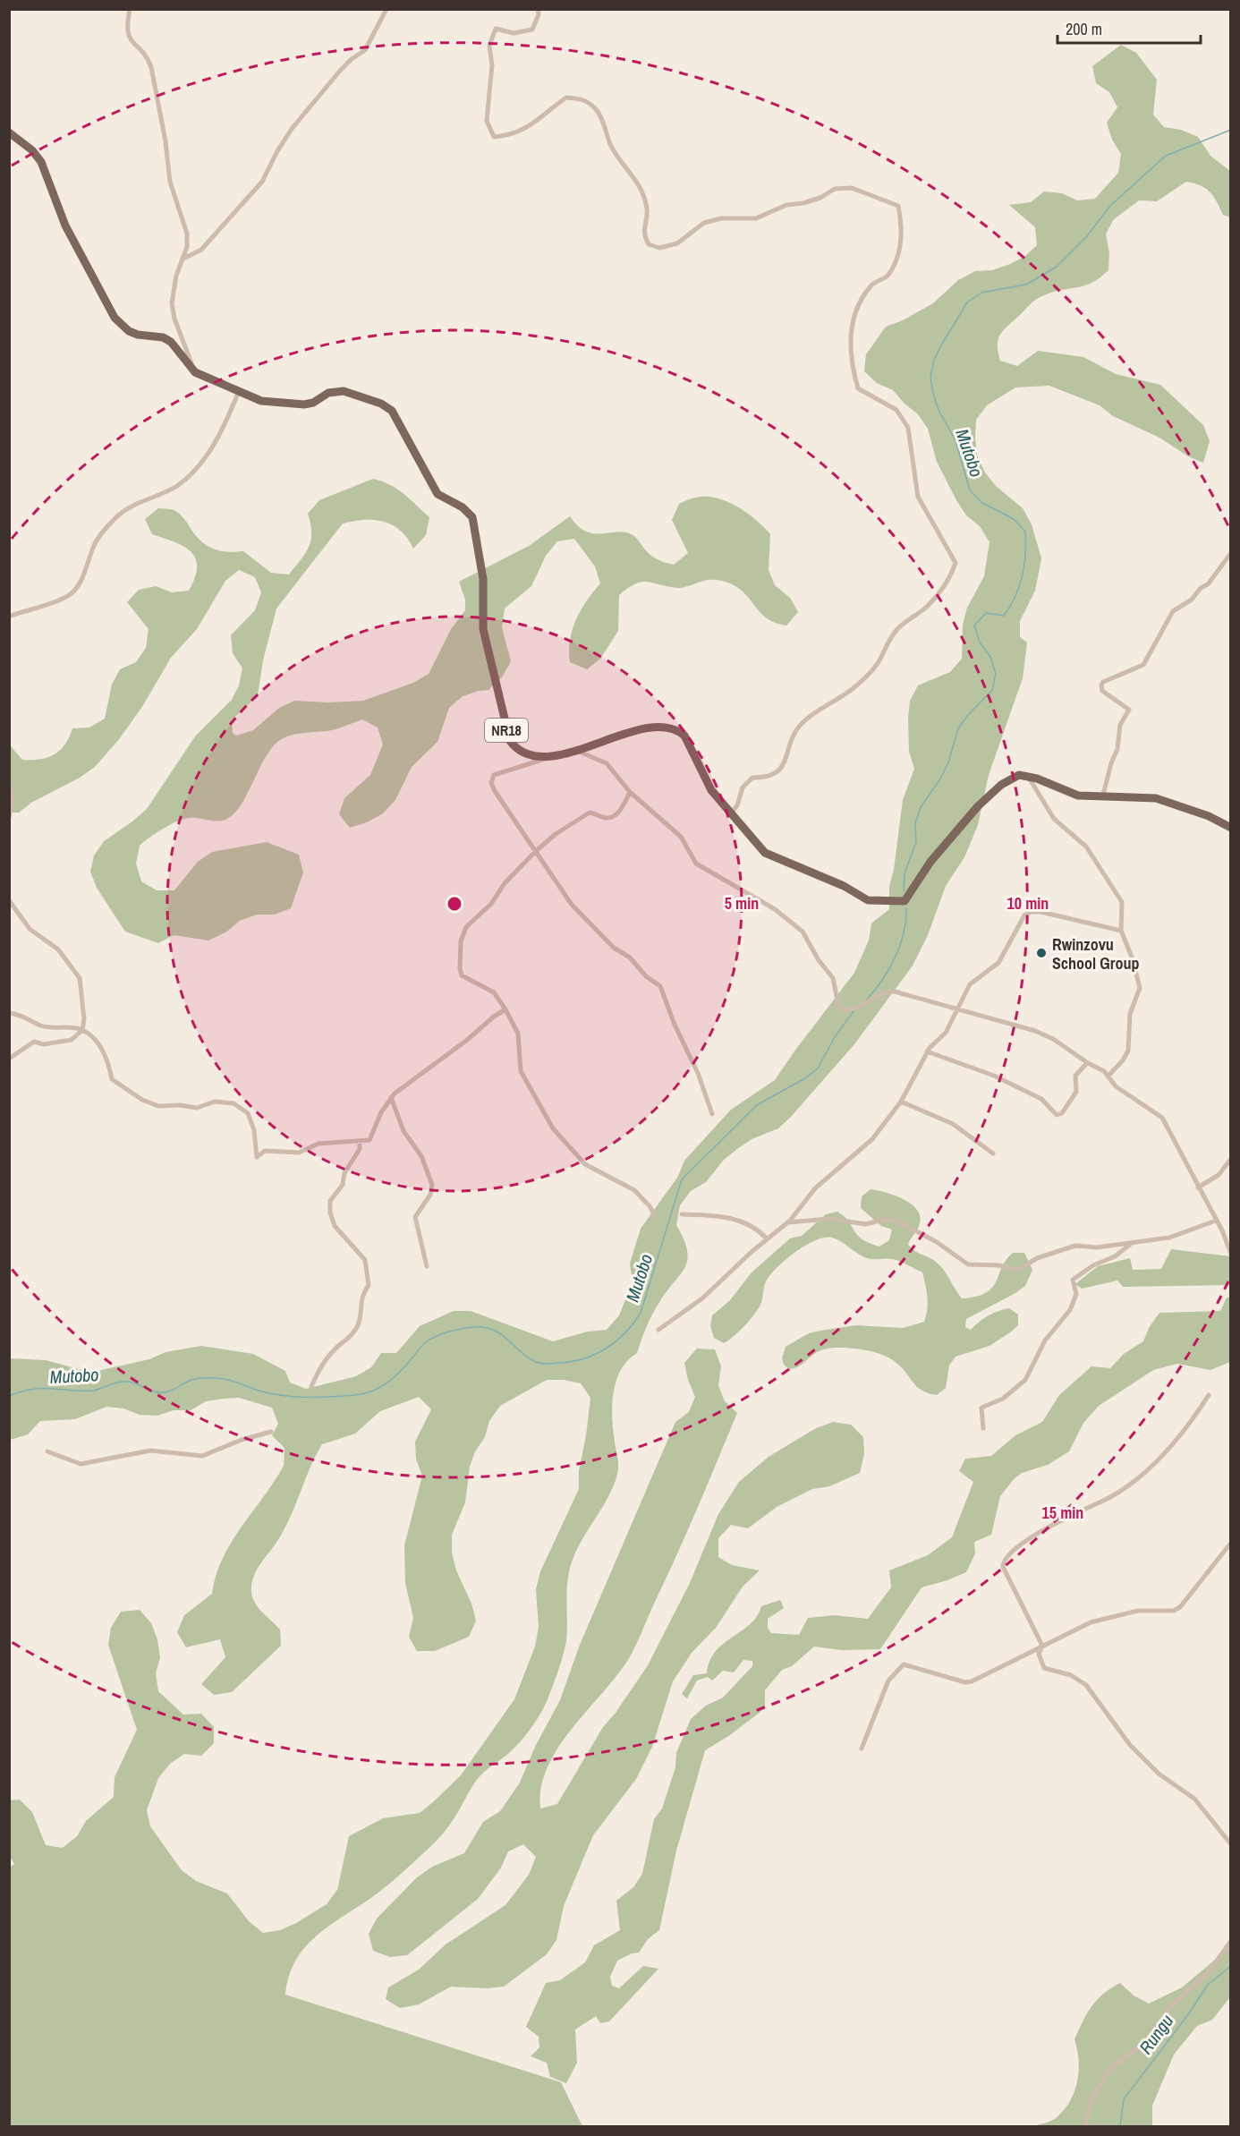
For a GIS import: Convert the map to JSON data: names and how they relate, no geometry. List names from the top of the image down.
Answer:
{
  "streets": {
    "main road": ["NR18"]
  },
  "water": ["Mutobo", "Rungu"],
  "places": ["Rwinzovu School Group"],
  "scale_bar": "200 m",
  "rings": ["5 min", "10 min", "15 min"]
}
